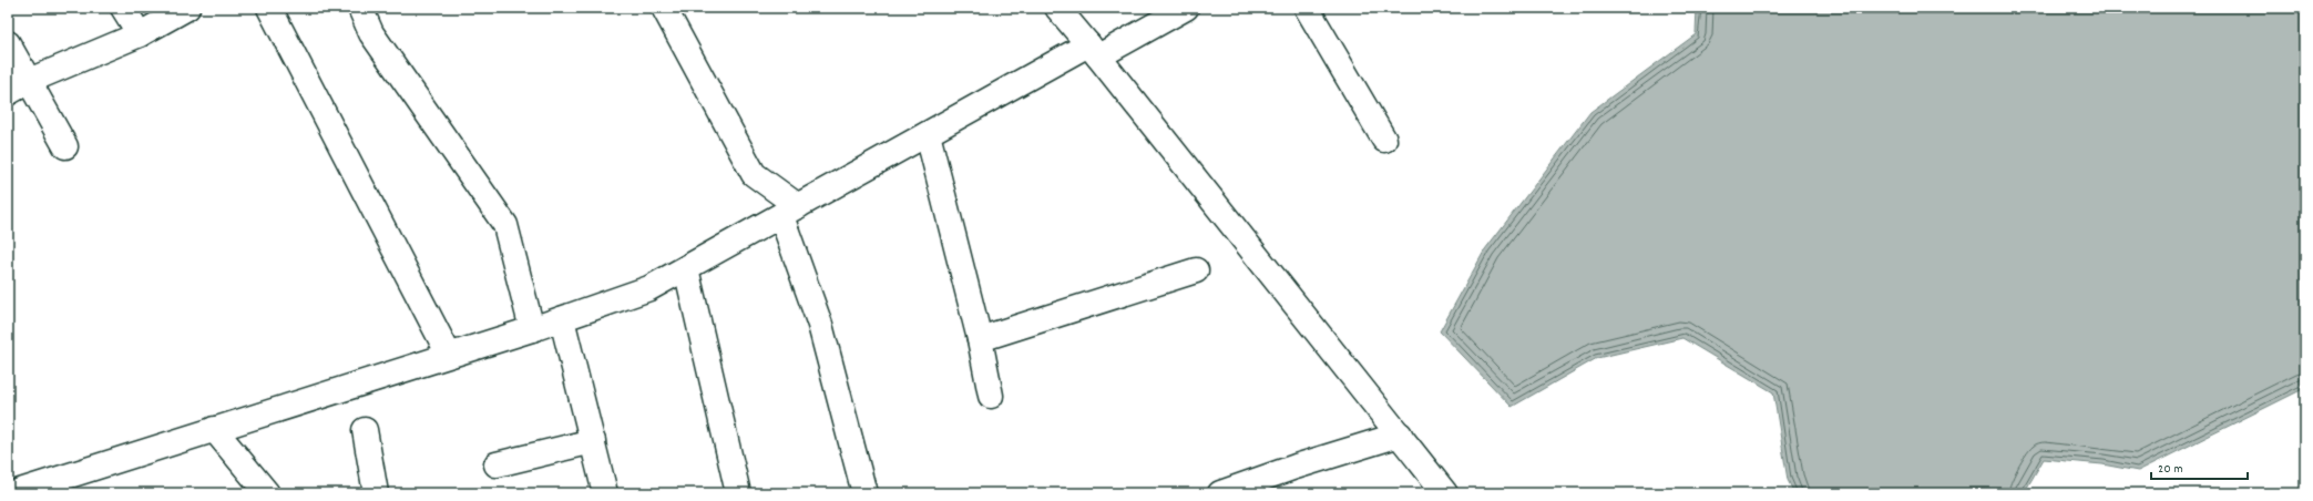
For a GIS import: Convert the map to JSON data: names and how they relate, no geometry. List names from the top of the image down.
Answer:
{
  "scale_bar": "20 m"
}
